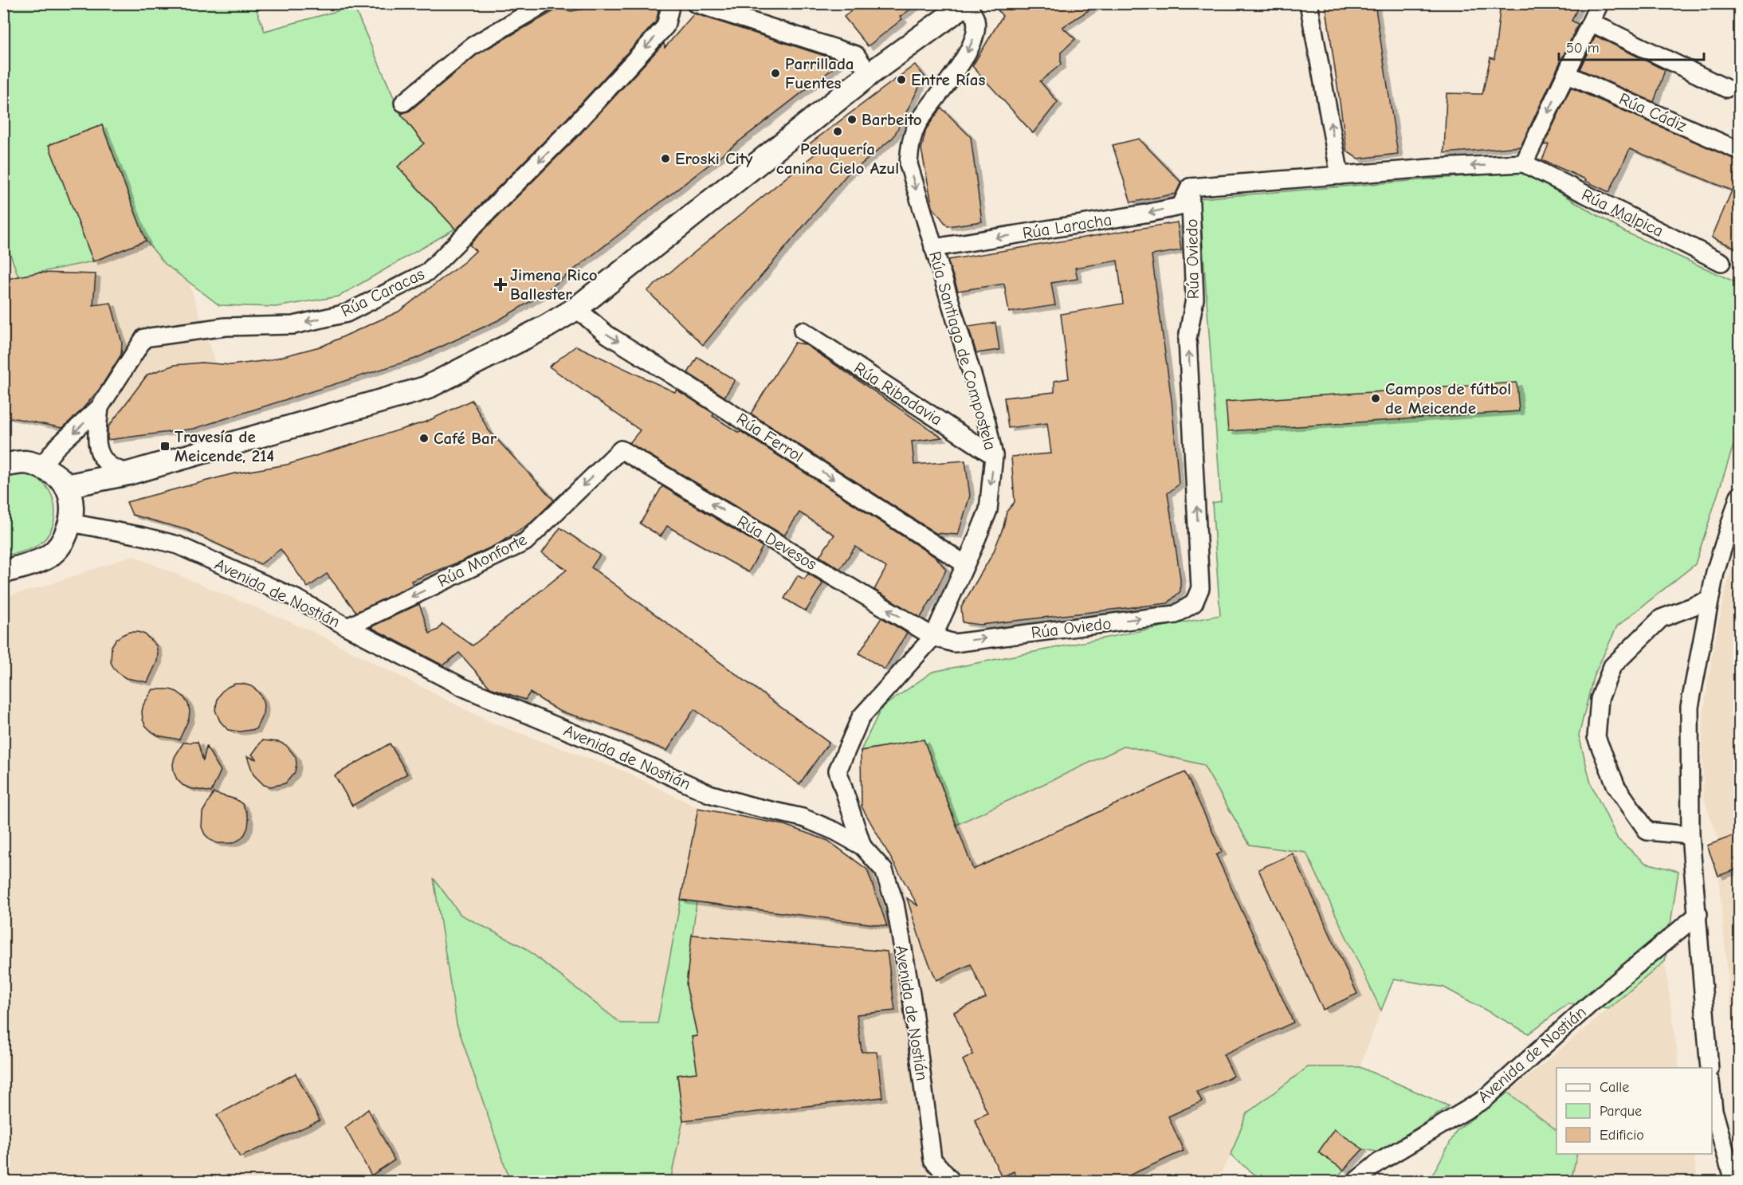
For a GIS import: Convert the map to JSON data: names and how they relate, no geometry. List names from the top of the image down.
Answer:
{
  "streets": {
    "street": [
      "Rúa Cádiz",
      "Rúa Malpica",
      "Rúa Laracha",
      "Rúa Oviedo",
      "Rúa Caracas",
      "Rúa Santiago de Compostela",
      "Rúa Ribadavia",
      "Rúa Ferrol",
      "Rúa Devesos",
      "Rúa Monforte",
      "Avenida de Nostián"
    ]
  },
  "crossings": [
    ["Rúa Laracha", "Rúa Oviedo"],
    ["Rúa Laracha", "Rúa Santiago de Compostela"],
    ["Rúa Oviedo", "Rúa Santiago de Compostela"],
    ["Rúa Oviedo", "Rúa Devesos"],
    ["Rúa Santiago de Compostela", "Rúa Ribadavia"],
    ["Rúa Santiago de Compostela", "Rúa Ferrol"],
    ["Rúa Santiago de Compostela", "Rúa Devesos"],
    ["Rúa Santiago de Compostela", "Avenida de Nostián"],
    ["Rúa Devesos", "Rúa Monforte"],
    ["Rúa Monforte", "Avenida de Nostián"]
  ],
  "one_way": [
    "Rúa Laracha",
    "Rúa Caracas",
    "Rúa Santiago de Compostela",
    "Rúa Ferrol",
    "Rúa Devesos",
    "Rúa Monforte"
  ],
  "places": {
    "other": [
      "Parrillada Fuentes",
      "Entre Rías",
      "Barbeito",
      "Peluquería canina Cielo Azul",
      "Eroski City",
      "Campos de fútbol de Meicende",
      "Café Bar"
    ],
    "health": ["Jimena Rico Ballester"],
    "transit": ["Travesía de Meicende, 214"]
  },
  "legend": ["Calle", "Parque", "Edificio"],
  "scale_bar": "50 m"
}
